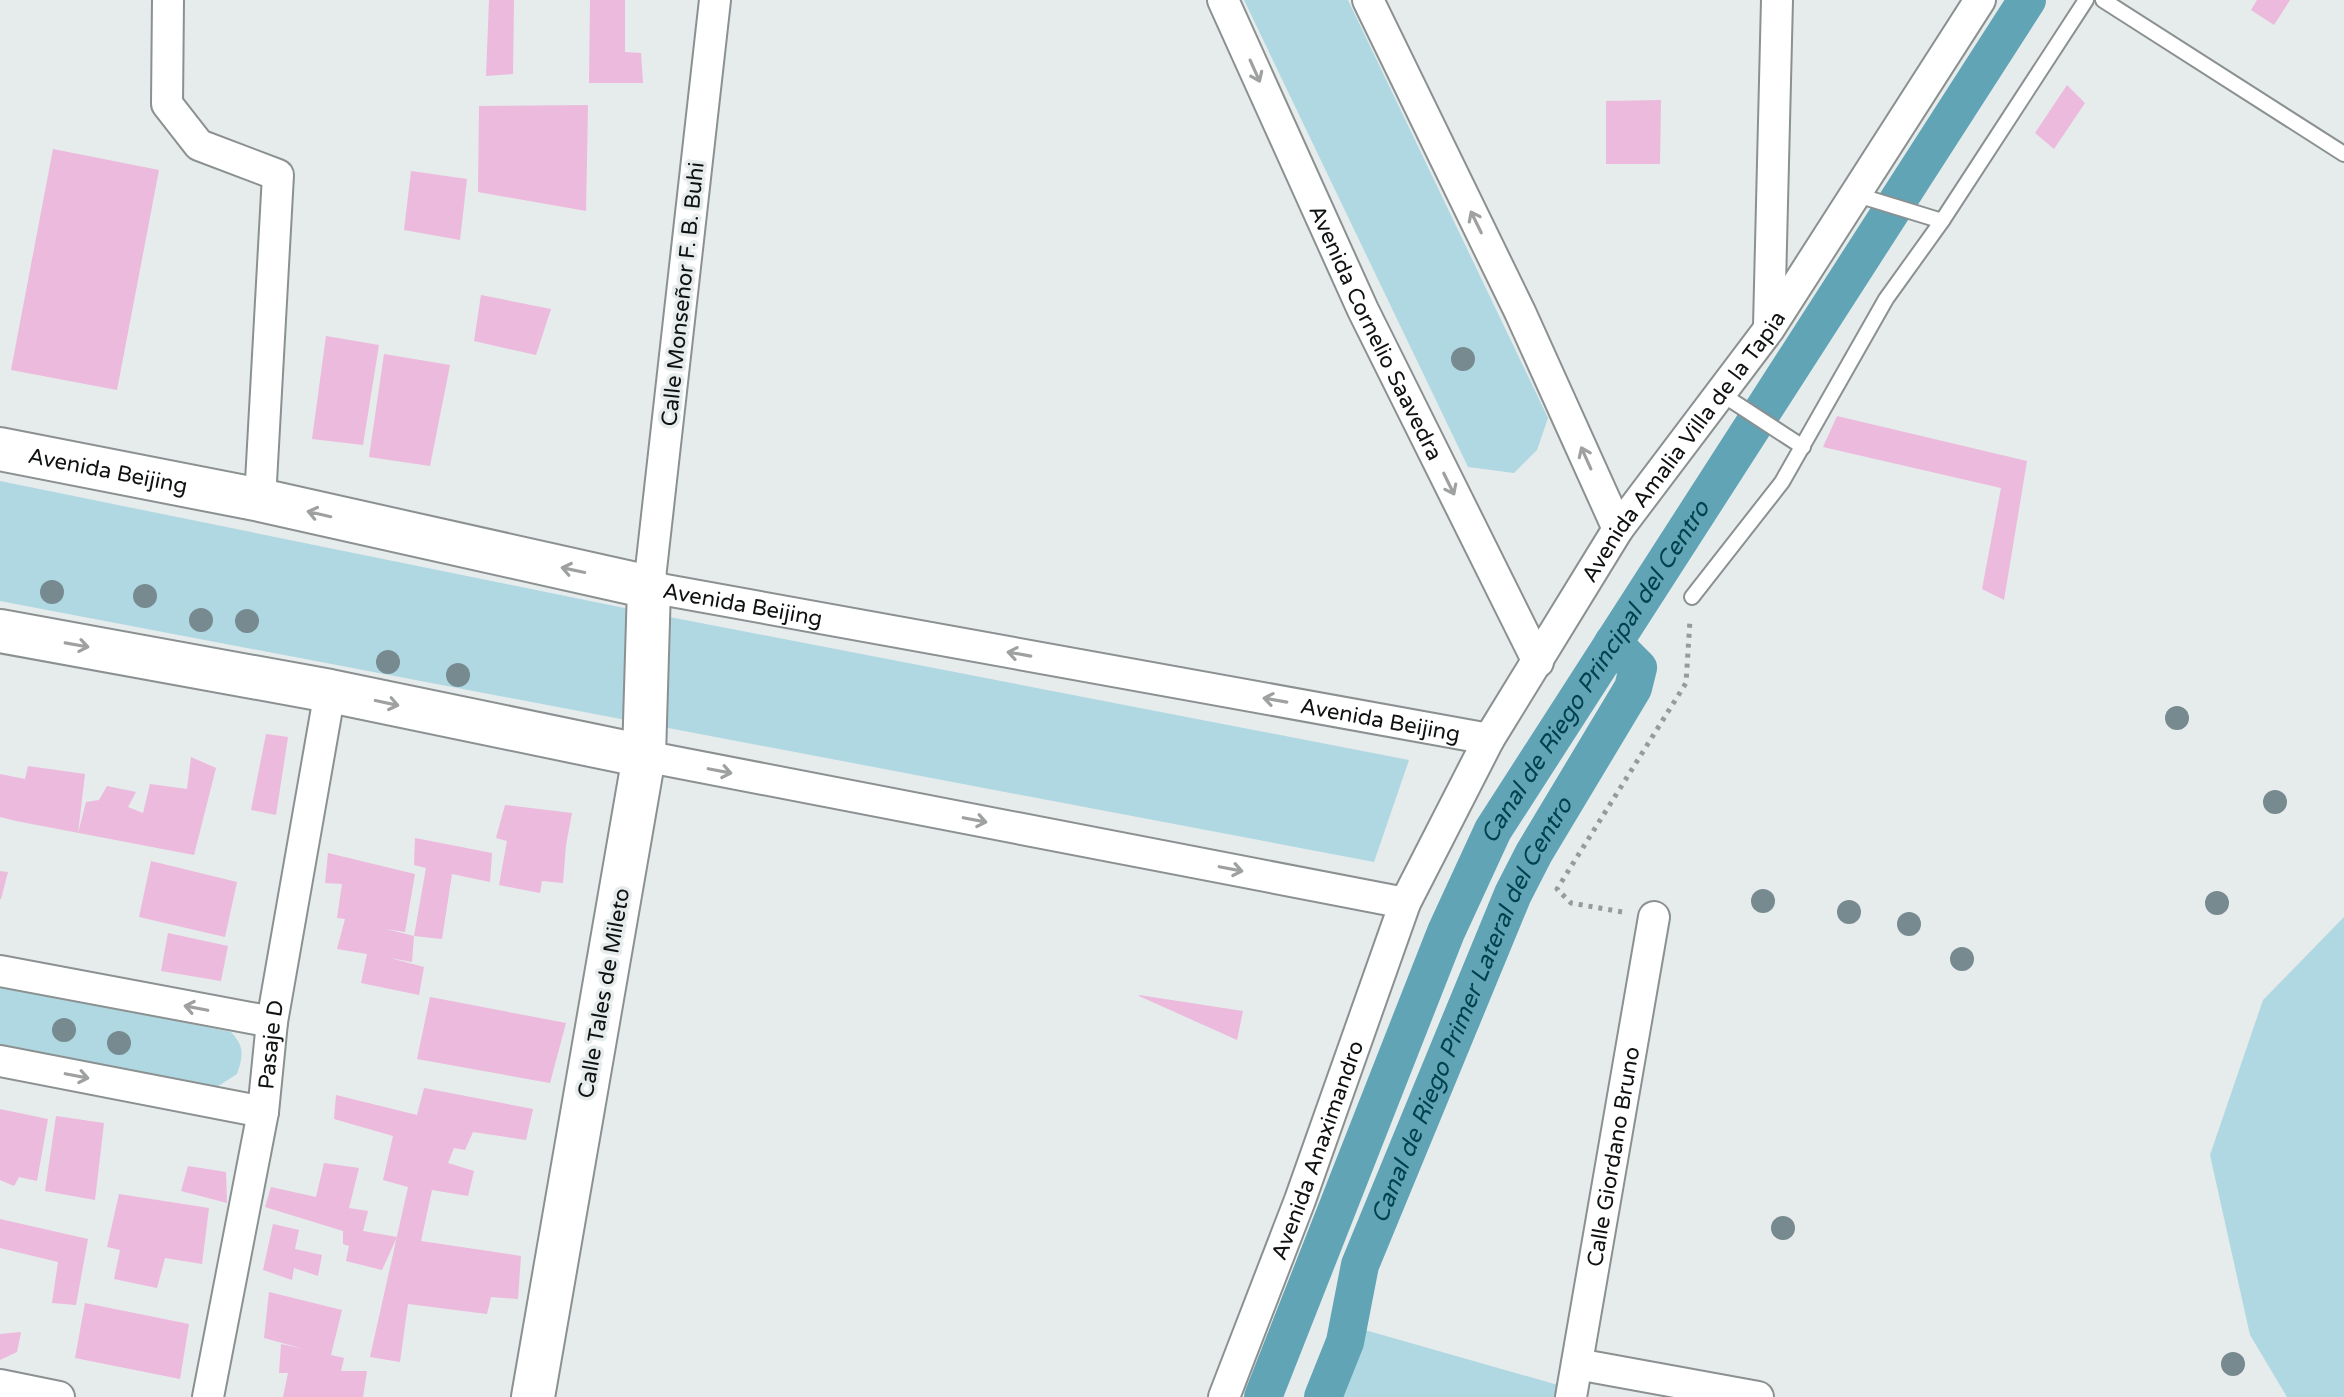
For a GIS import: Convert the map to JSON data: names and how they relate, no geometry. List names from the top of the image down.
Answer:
{
  "streets": {
    "street": [
      "Calle Monseñor F. B. Buhi",
      "Avenida Cornelio Saavedra",
      "Avenida Amalia Villa de la Tapia",
      "Avenida Beijing",
      "Calle Tales de Mileto",
      "Pasaje D",
      "Avenida Anaximandro",
      "Calle Giordano Bruno"
    ]
  },
  "crossings": [
    ["Calle Monseñor F. B. Buhi", "Avenida Beijing"],
    ["Calle Monseñor F. B. Buhi", "Calle Tales de Mileto"],
    ["Avenida Cornelio Saavedra", "Avenida Amalia Villa de la Tapia"],
    ["Avenida Amalia Villa de la Tapia", "Avenida Beijing"],
    ["Avenida Amalia Villa de la Tapia", "Avenida Anaximandro"],
    ["Avenida Beijing", "Calle Tales de Mileto"]
  ],
  "water": ["Canal de Riego Principal del Centro", "Canal de Riego Primer Lateral del Centro"]
}
